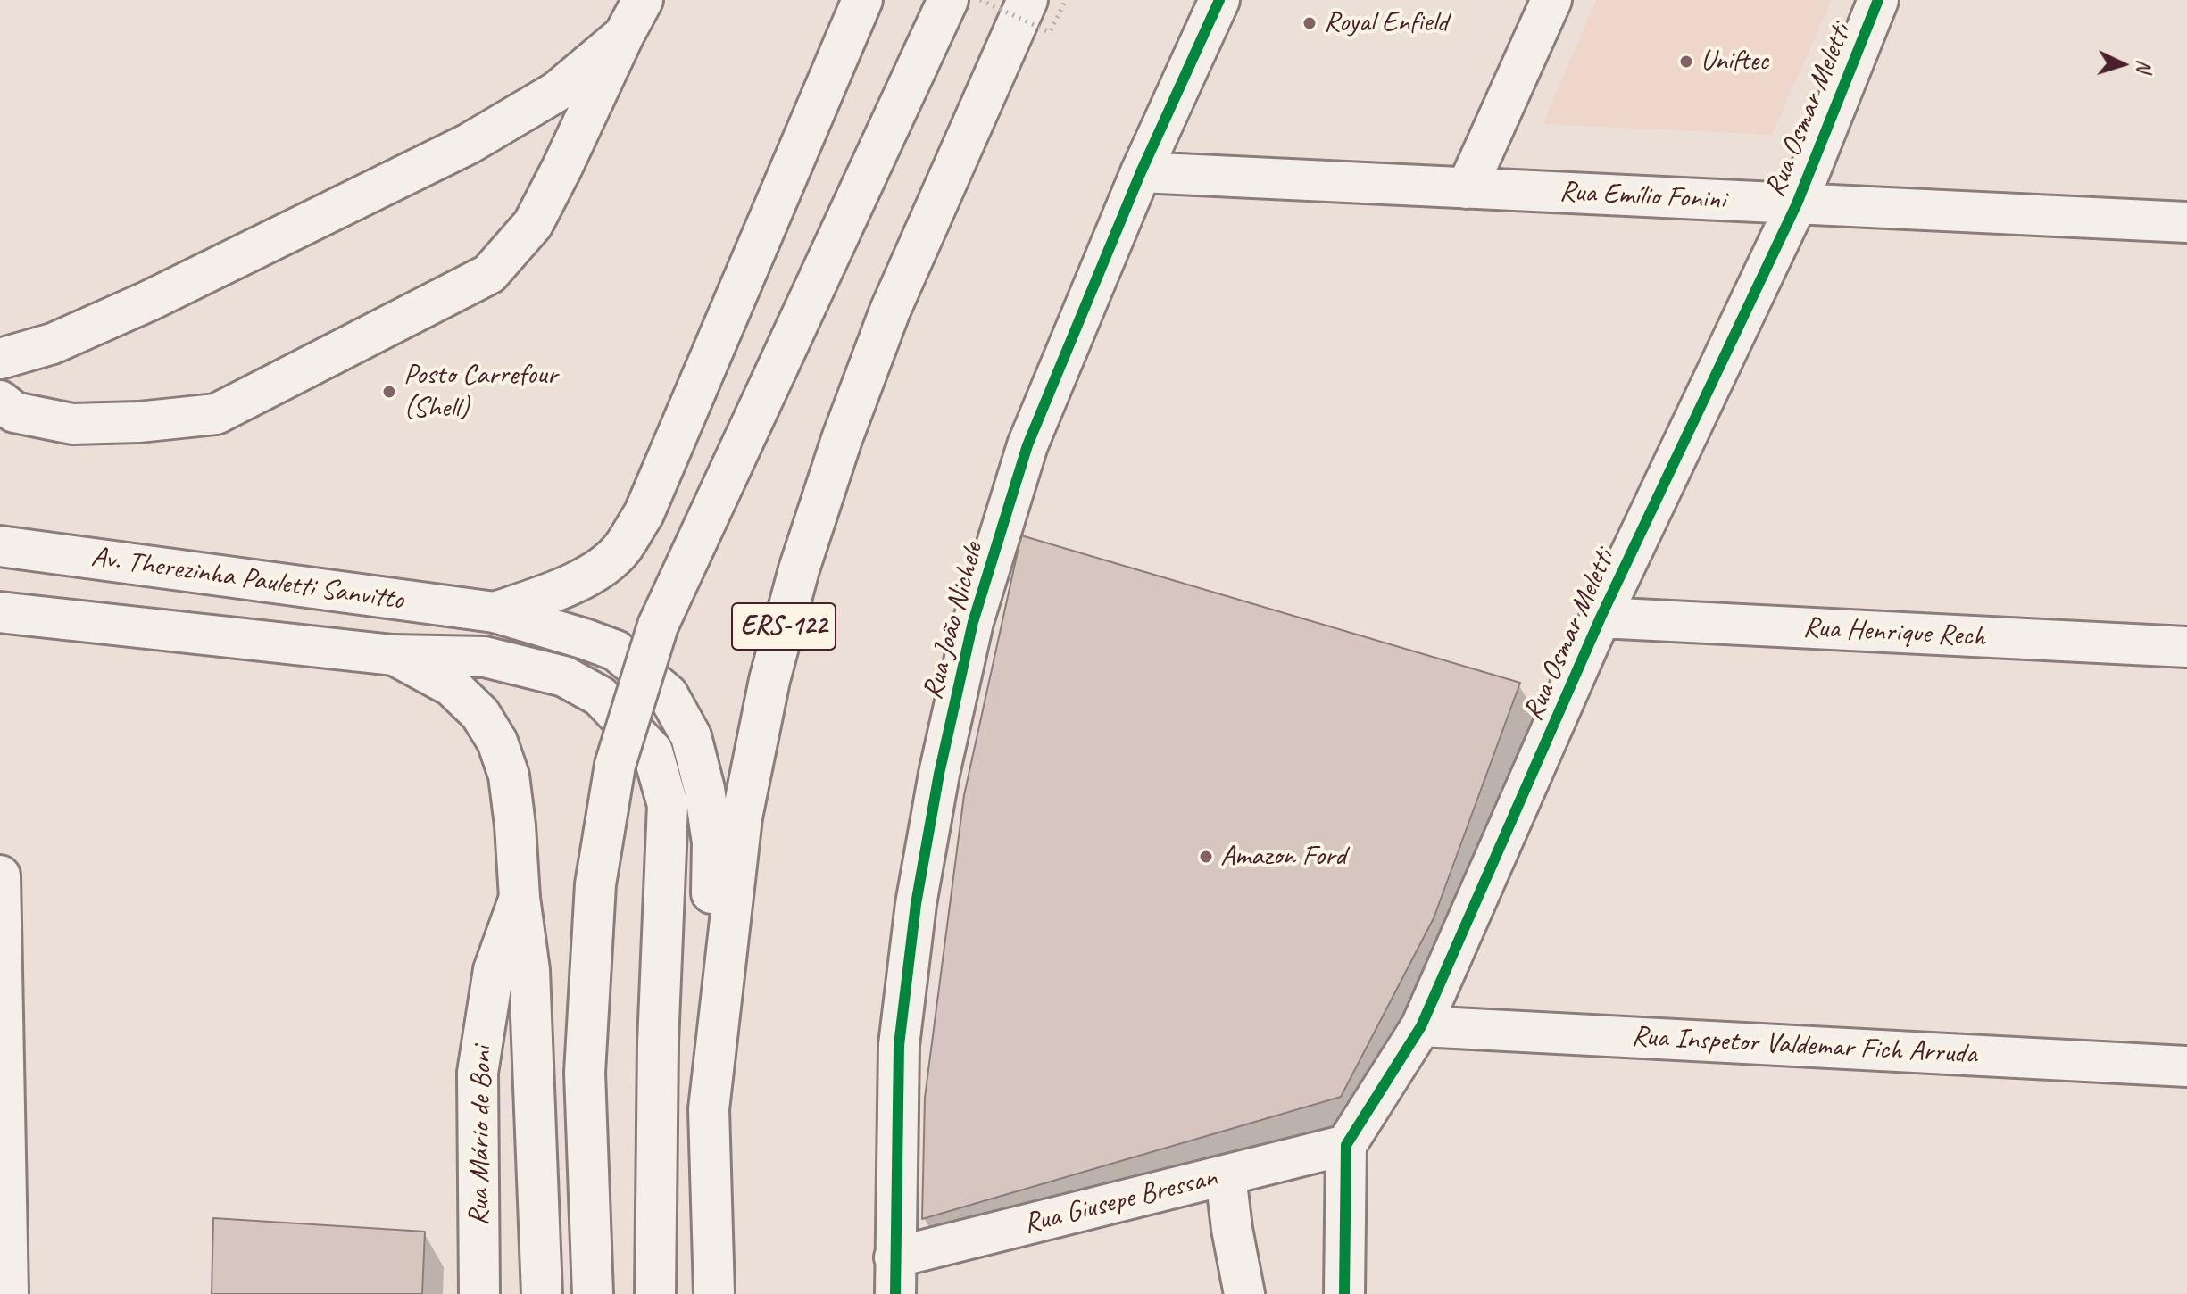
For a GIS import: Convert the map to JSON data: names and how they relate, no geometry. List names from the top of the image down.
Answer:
{
  "streets": {
    "main road": [
      "Rua Osmar Meletti",
      "Rua Emílio Fonini",
      "Av. Therezinha Pauletti Sanvitto",
      "Rua João Nichele",
      "ERS-122",
      "Rua Henrique Rech",
      "Rua Inspetor Valdemar Fich Arruda",
      "Rua Mário de Boni",
      "Rua Giusepe Bressan"
    ]
  },
  "crossings": [
    ["Rua Osmar Meletti", "Rua Emílio Fonini"],
    ["Rua Osmar Meletti", "Rua Henrique Rech"],
    ["Rua Osmar Meletti", "Rua Inspetor Valdemar Fich Arruda"],
    ["Rua Osmar Meletti", "Rua Giusepe Bressan"],
    ["Rua Emílio Fonini", "Rua João Nichele"],
    ["Av. Therezinha Pauletti Sanvitto", "ERS-122"],
    ["Rua João Nichele", "Rua Giusepe Bressan"]
  ],
  "places": [
    "Royal Enfield",
    "Uniftec",
    "Posto Carrefour (Shell)",
    "Amazon Ford"
  ],
  "north": "right"
}
